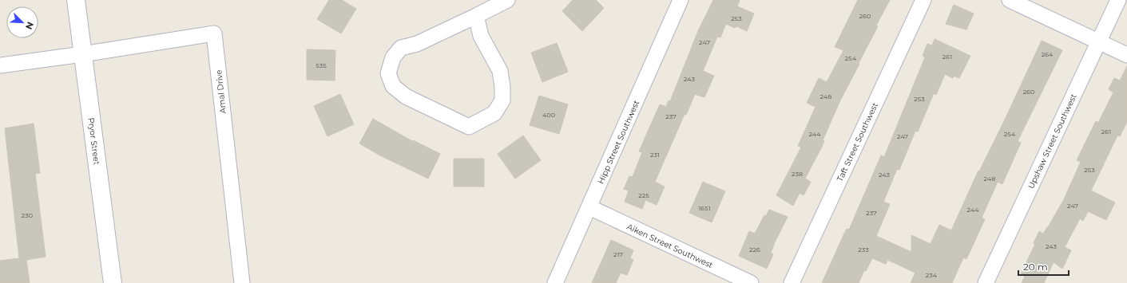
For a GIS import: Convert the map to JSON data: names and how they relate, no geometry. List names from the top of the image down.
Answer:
{
  "streets": {
    "main road": ["Pryor Street"],
    "street": [
      "Amal Drive",
      "Upshaw Street Southwest",
      "Hipp Street Southwest",
      "Taft Street Southwest",
      "Aiken Street Southwest"
    ]
  },
  "crossings": [
    ["Amal Drive", "Pryor Street"],
    ["Hipp Street Southwest", "Aiken Street Southwest"]
  ],
  "house_numbers": [
    "260",
    "253",
    "247",
    "264",
    "261",
    "254",
    "535",
    "243",
    "260",
    "248",
    "253",
    "400",
    "237",
    "261",
    "244",
    "254",
    "247",
    "231",
    "253",
    "238",
    "243",
    "248",
    "225",
    "247",
    "1651",
    "244",
    "237",
    "230",
    "243",
    "226",
    "233",
    "217",
    "234"
  ],
  "scale_bar": "20 m",
  "north": "bottom right"
}
